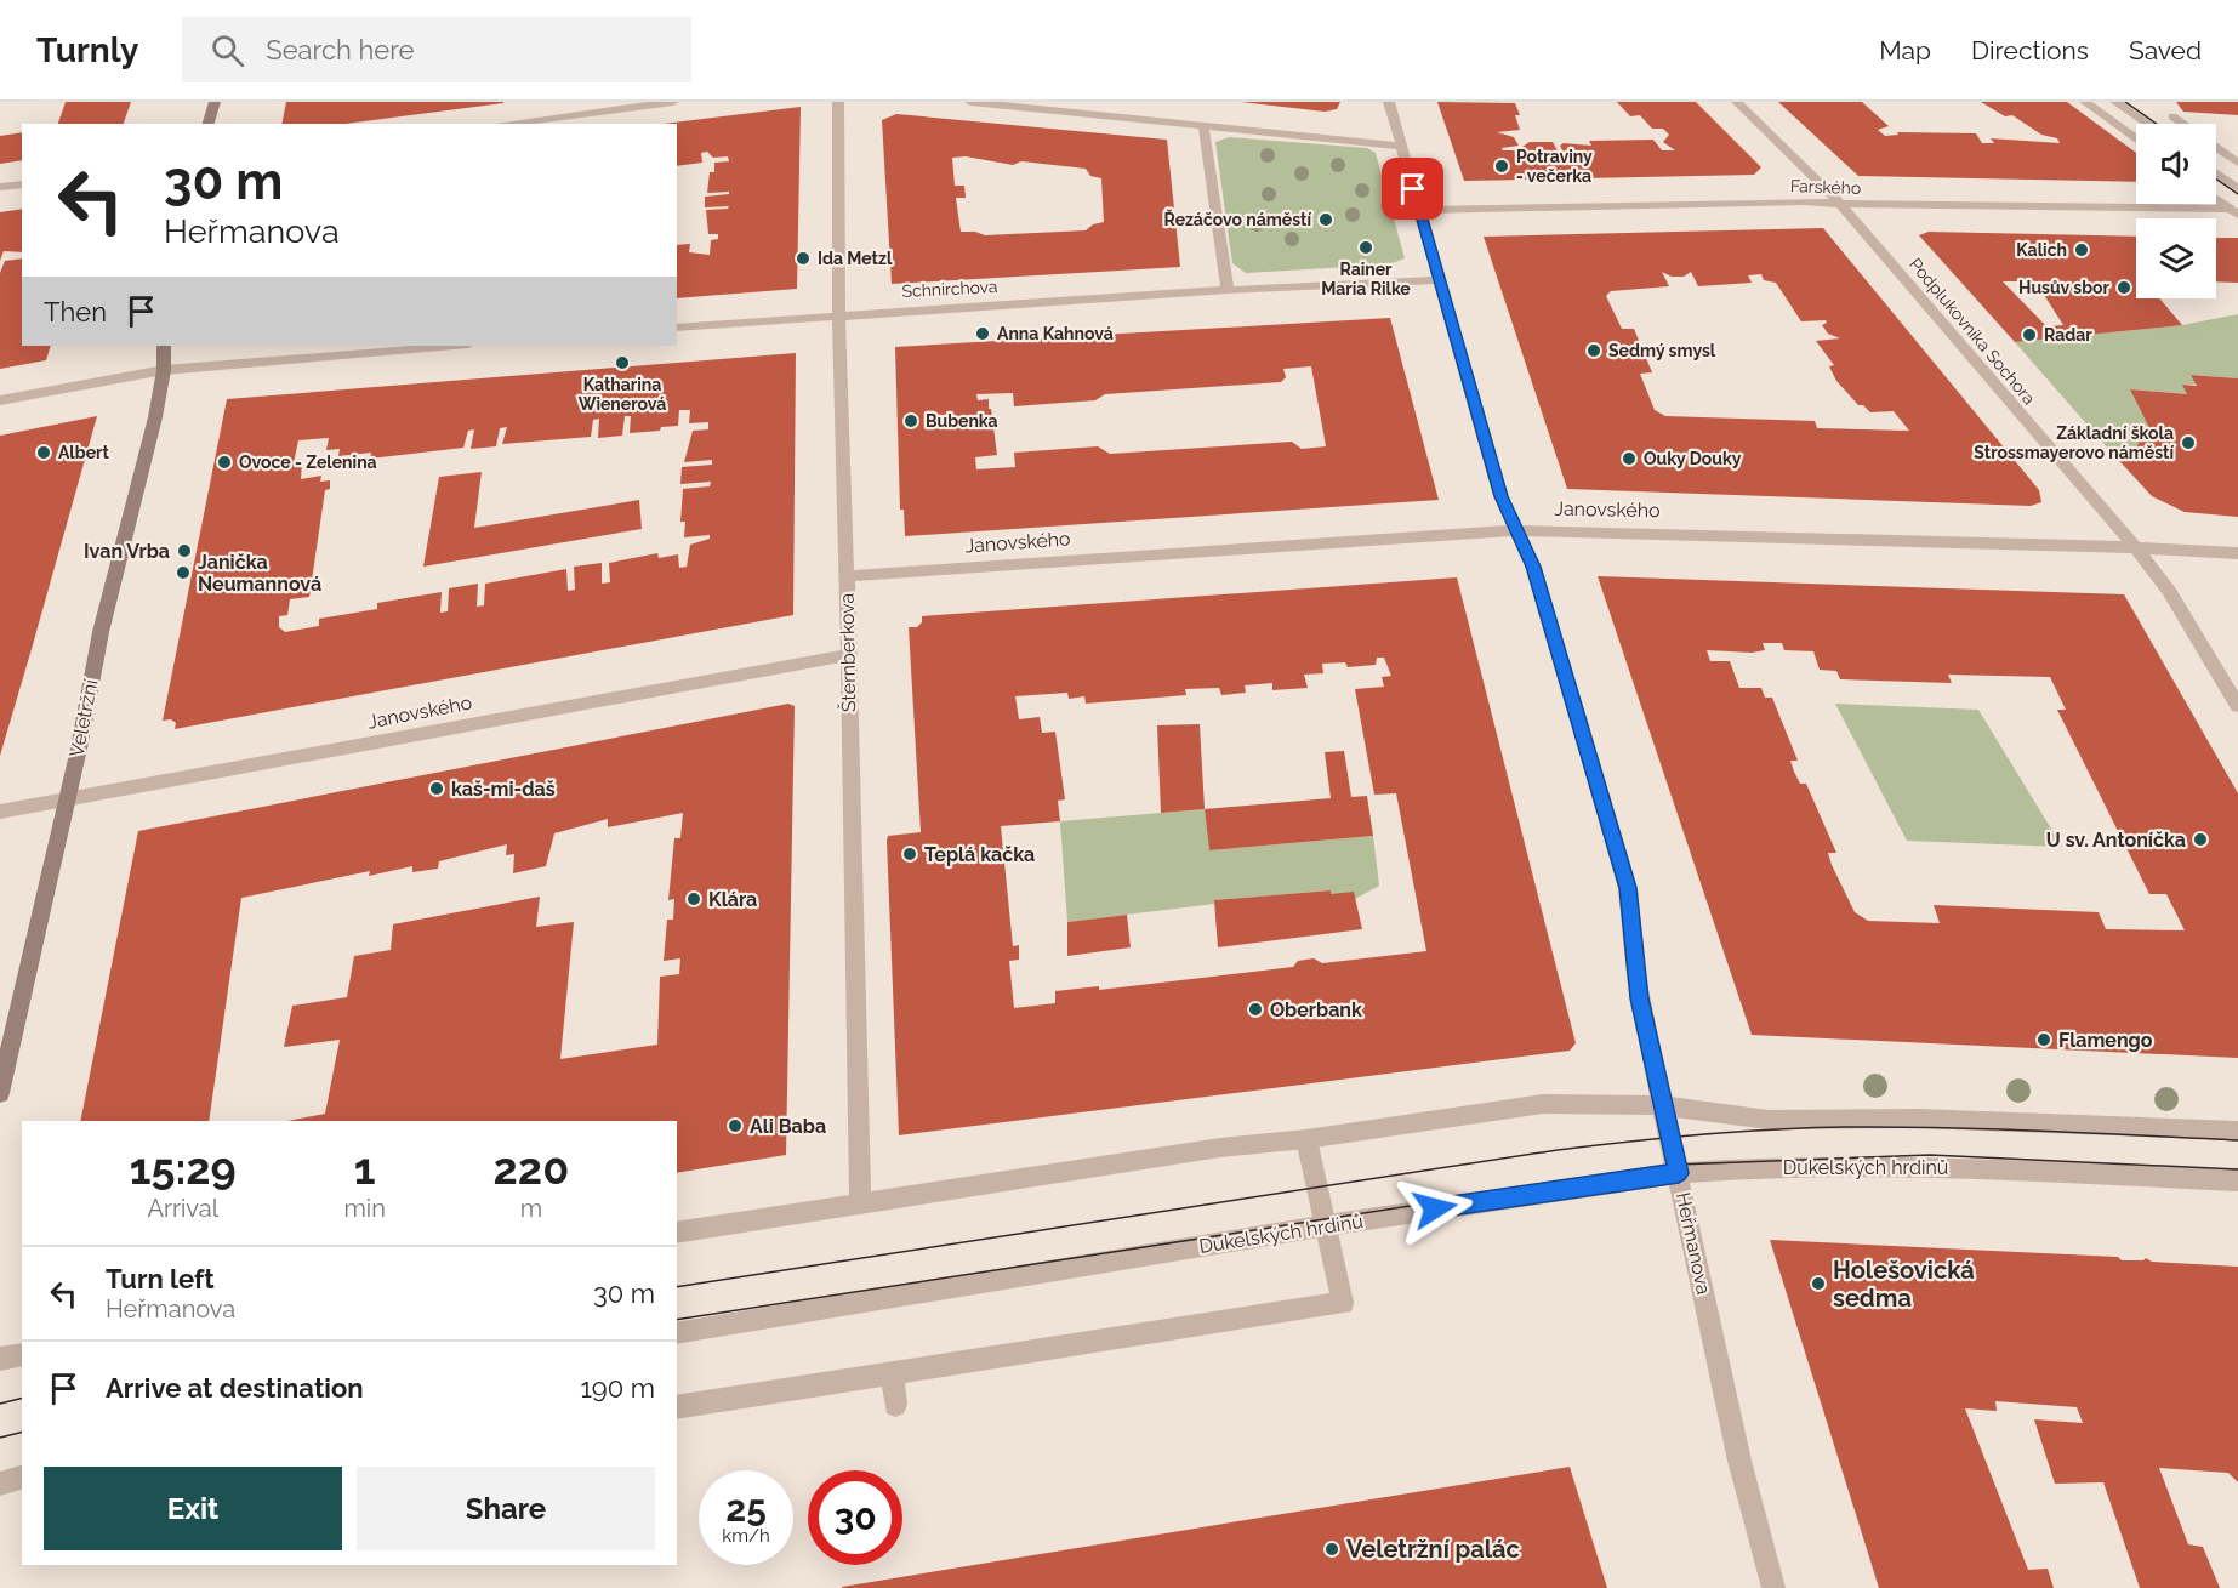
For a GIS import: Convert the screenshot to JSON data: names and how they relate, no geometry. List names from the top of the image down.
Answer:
{
  "streets": {
    "main road": ["Veletržní"],
    "street": [
      "Farského",
      "Schnirchova",
      "Podplukovníka Sochora",
      "Janovského",
      "Šternberkova",
      "Dukelských hrdinů",
      "Heřmanova"
    ]
  },
  "crossings": [
    ["Farského", "Podplukovníka Sochora"],
    ["Farského", "Heřmanova"],
    ["Schnirchova", "Šternberkova"],
    ["Podplukovníka Sochora", "Janovského"],
    ["Janovského", "Šternberkova"],
    ["Janovského", "Veletržní"],
    ["Janovského", "Heřmanova"],
    ["Dukelských hrdinů", "Heřmanova"]
  ],
  "places": [
    "Potraviny - večerka",
    "Řezáčovo náměstí",
    "Rainer Maria Rilke",
    "Kalich",
    "Ida Metzl",
    "Husův sbor",
    "Anna Kahnová",
    "Radar",
    "Sedmý smysl",
    "Katharina Wienerová",
    "Bubenka",
    "Základní škola Strossmayerovo náměstí",
    "Albert",
    "Ouky Douky",
    "Ovoce - Zelenina",
    "Ivan Vrba",
    "Janička Neumannová",
    "kaš-mi-daš",
    "U sv. Antoníčka",
    "Teplá kačka",
    "Klára",
    "Oberbank",
    "Flamengo",
    "Ali Baba",
    "Holešovická sedma",
    "Veletržní palác"
  ],
  "page": {
    "header": "Turnly",
    "search": "Search here",
    "nav": ["Map", "Directions", "Saved"],
    "turn": ["30 m", "Heřmanova"],
    "then": "Then",
    "eta": [
      "15:29",
      "Arrival",
      "1",
      "min",
      "220",
      "m"
    ],
    "list": [
      {
        "name": "Turn left",
        "note": "Heřmanova",
        "value": "30 m"
      },
      {
        "name": "Arrive at destination",
        "value": "190 m"
      }
    ],
    "buttons": ["Exit", "Share"],
    "speed": "25 km/h",
    "limit": "30"
  }
}
